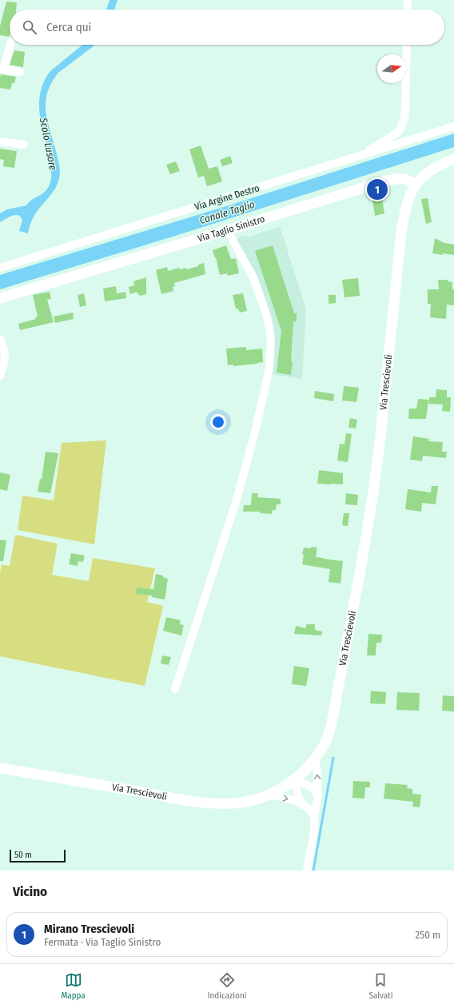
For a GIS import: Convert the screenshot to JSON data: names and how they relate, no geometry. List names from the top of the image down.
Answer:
{
  "streets": {
    "main road": ["Via Taglio Sinistro", "Via Trescievoli"],
    "street": ["Via Argine Destro"]
  },
  "crossings": [
    ["Via Taglio Sinistro", "Via Trescievoli"]
  ],
  "water": ["Scolo Lusore", "Canale Taglio"],
  "scale_bar": "50 m",
  "north": "right",
  "page": {
    "search": "Cerca qui",
    "pins": "1",
    "scale": "50 m",
    "heading": "Vicino",
    "list": [
      {
        "mark": "1",
        "name": "Mirano Trescievoli",
        "note": "Fermata · Via Taglio Sinistro",
        "value": "250 m"
      }
    ],
    "nav": ["Mappa", "Indicazioni", "Salvati"]
  }
}
